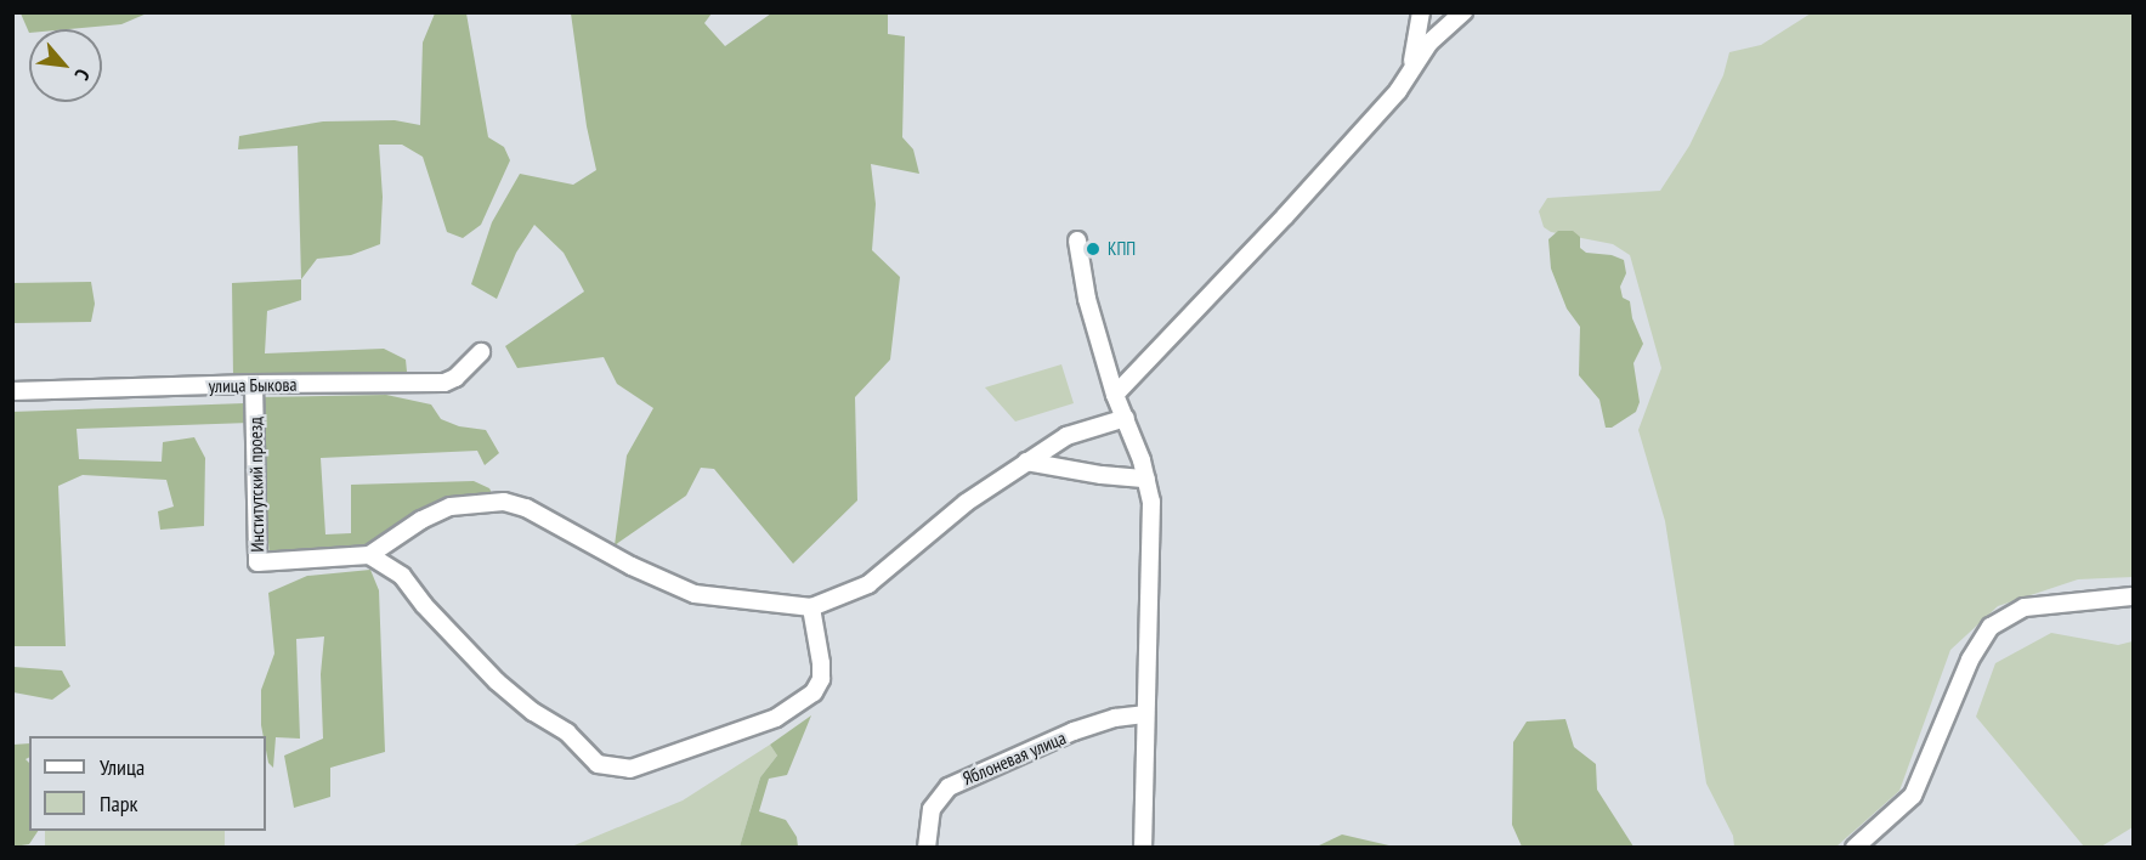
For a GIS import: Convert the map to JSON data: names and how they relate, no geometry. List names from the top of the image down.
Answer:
{
  "streets": {
    "street": ["улица Быкова", "Институтский проезд", "Яблоневая улица"]
  },
  "crossings": [
    ["улица Быкова", "Институтский проезд"]
  ],
  "places": ["КПП"],
  "legend": ["Улица", "Парк"],
  "north": "bottom right"
}
